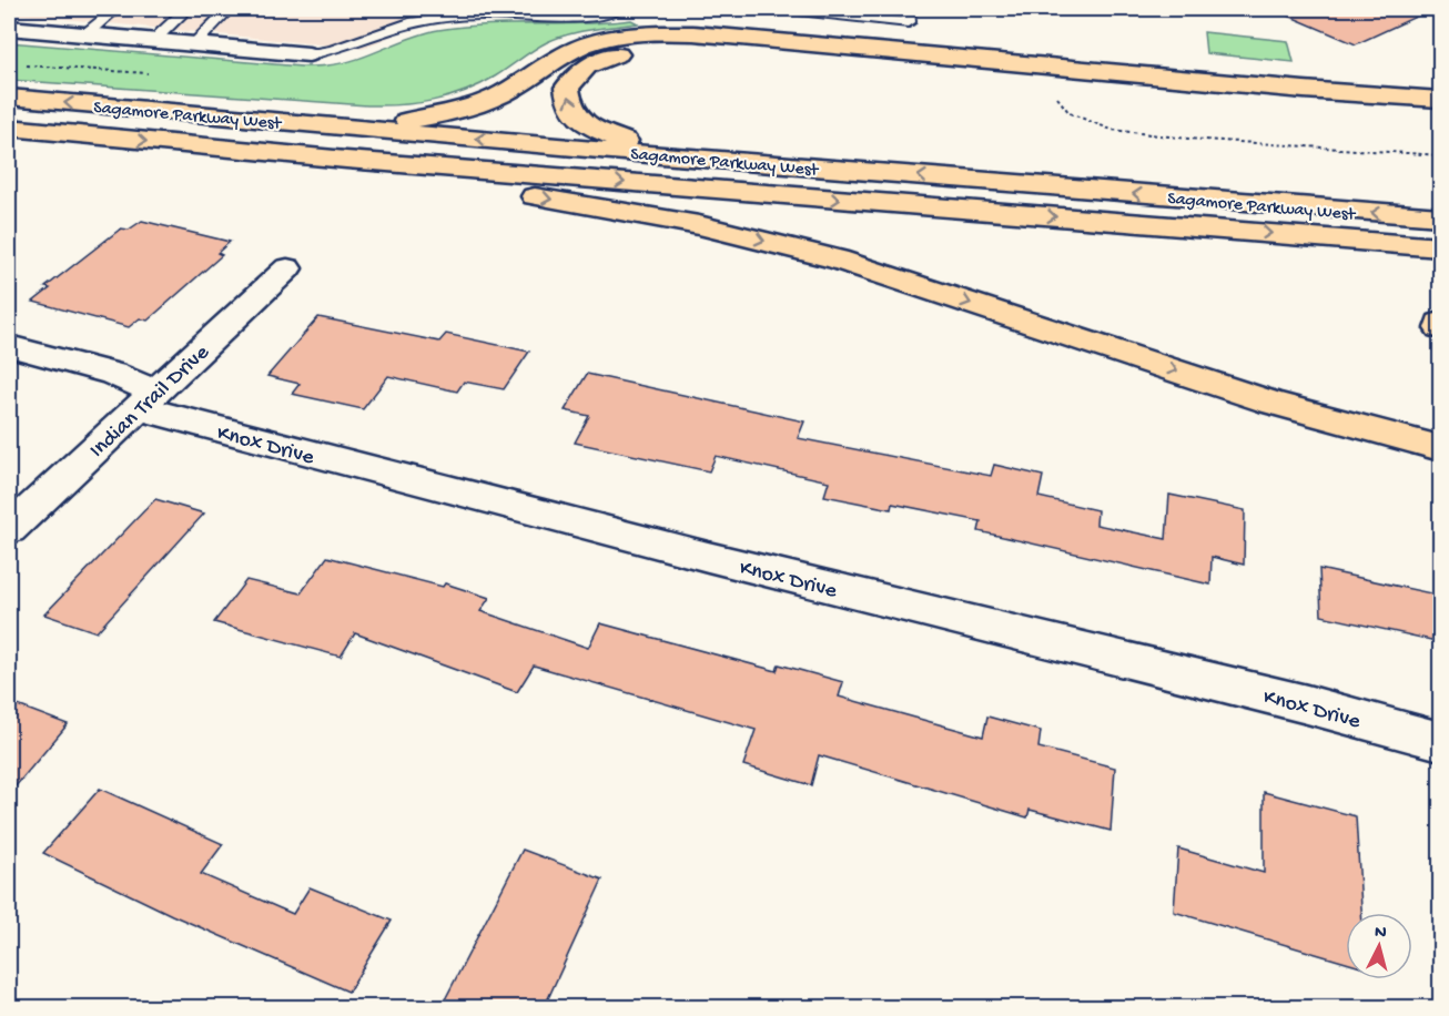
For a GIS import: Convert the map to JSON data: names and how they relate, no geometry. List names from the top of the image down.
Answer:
{
  "streets": {
    "highway": ["Sagamore Parkway West"],
    "street": ["Indian Trail Drive", "Knox Drive"]
  },
  "crossings": [
    ["Indian Trail Drive", "Knox Drive"]
  ],
  "north": "top"
}
